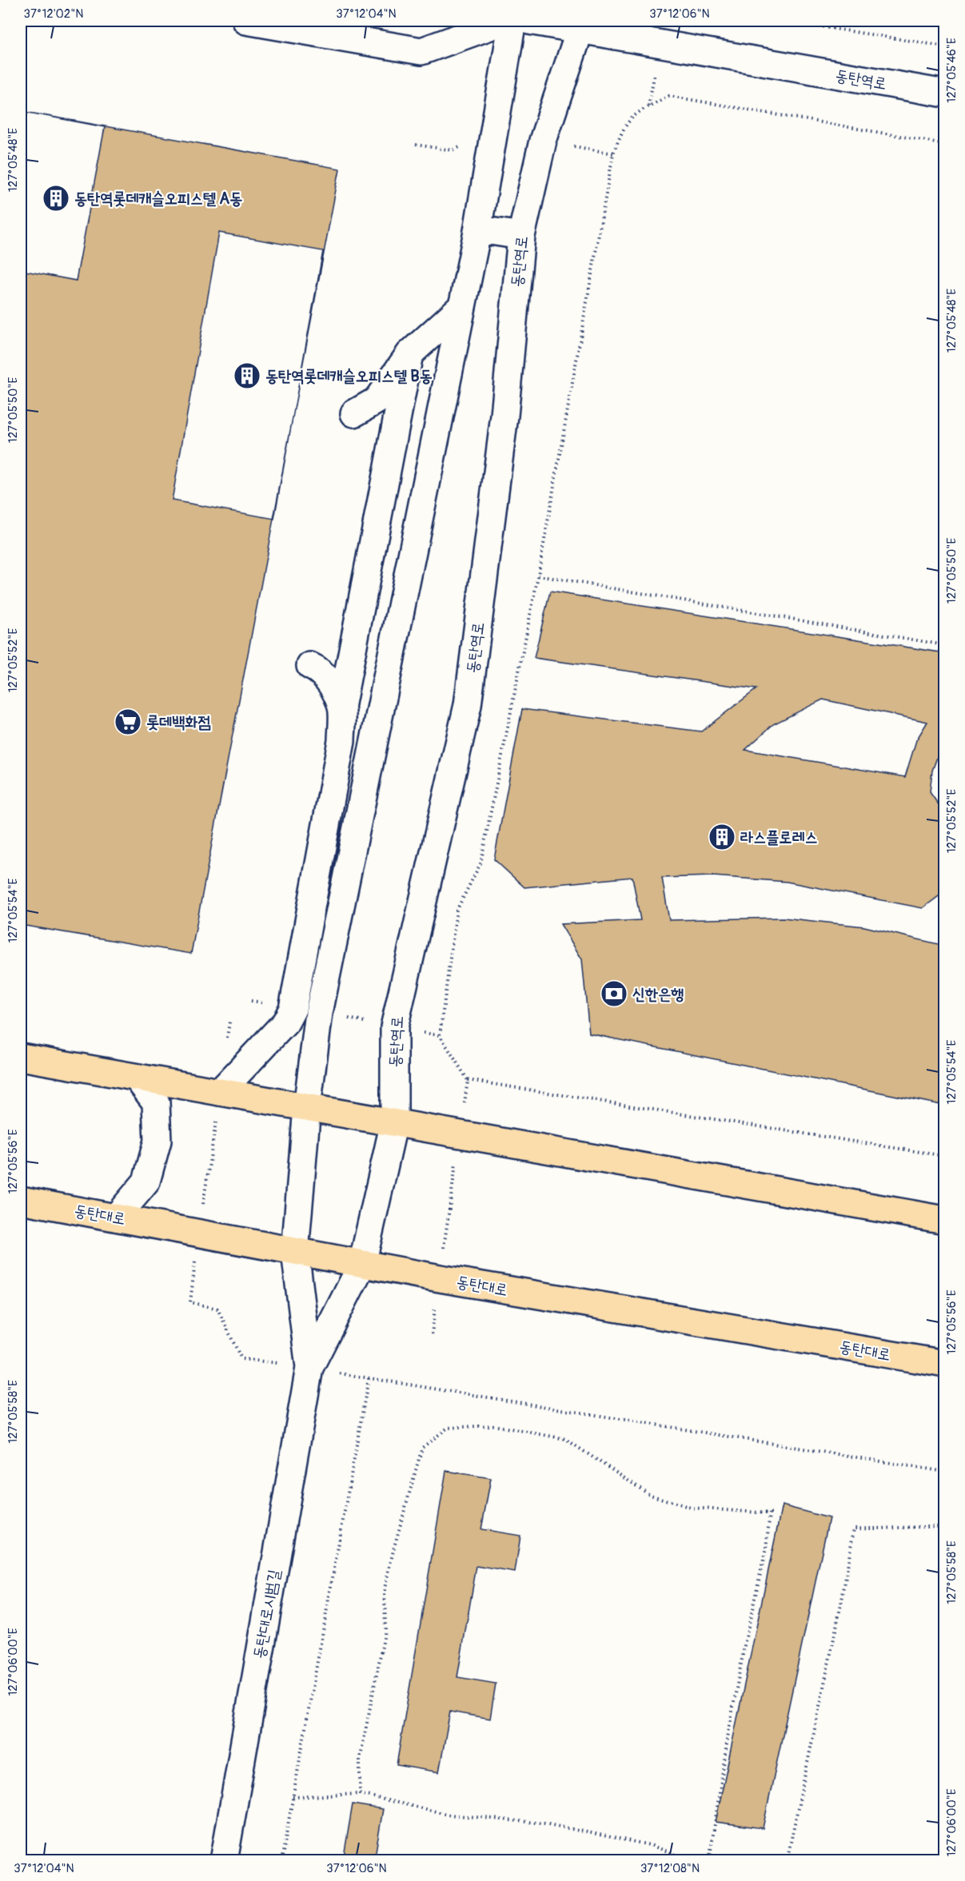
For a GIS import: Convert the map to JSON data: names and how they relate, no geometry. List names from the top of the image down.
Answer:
{
  "streets": {
    "main road": ["동탄대로"],
    "street": ["동탄역로", "동탄대로시범길"]
  },
  "crossings": [
    ["동탄역로", "동탄대로"],
    ["동탄역로", "동탄대로시범길"],
    ["동탄대로", "동탄대로시범길"]
  ],
  "places": {
    "building": ["동탄역롯데캐슬오피스텔 A동", "동탄역롯데캐슬오피스텔 B동", "라스플로레스"],
    "supermarket": ["롯데백화점"],
    "bank": ["신한은행"]
  },
  "coordinates": [
    "37°12'02\"N",
    "37°12'04\"N",
    "37°12'06\"N",
    "127°05'46\"E",
    "127°05'48\"E",
    "127°05'50\"E",
    "127°05'52\"E",
    "127°05'54\"E",
    "127°05'56\"E",
    "127°05'58\"E",
    "127°06'00\"E",
    "37°12'08\"N"
  ]
}
